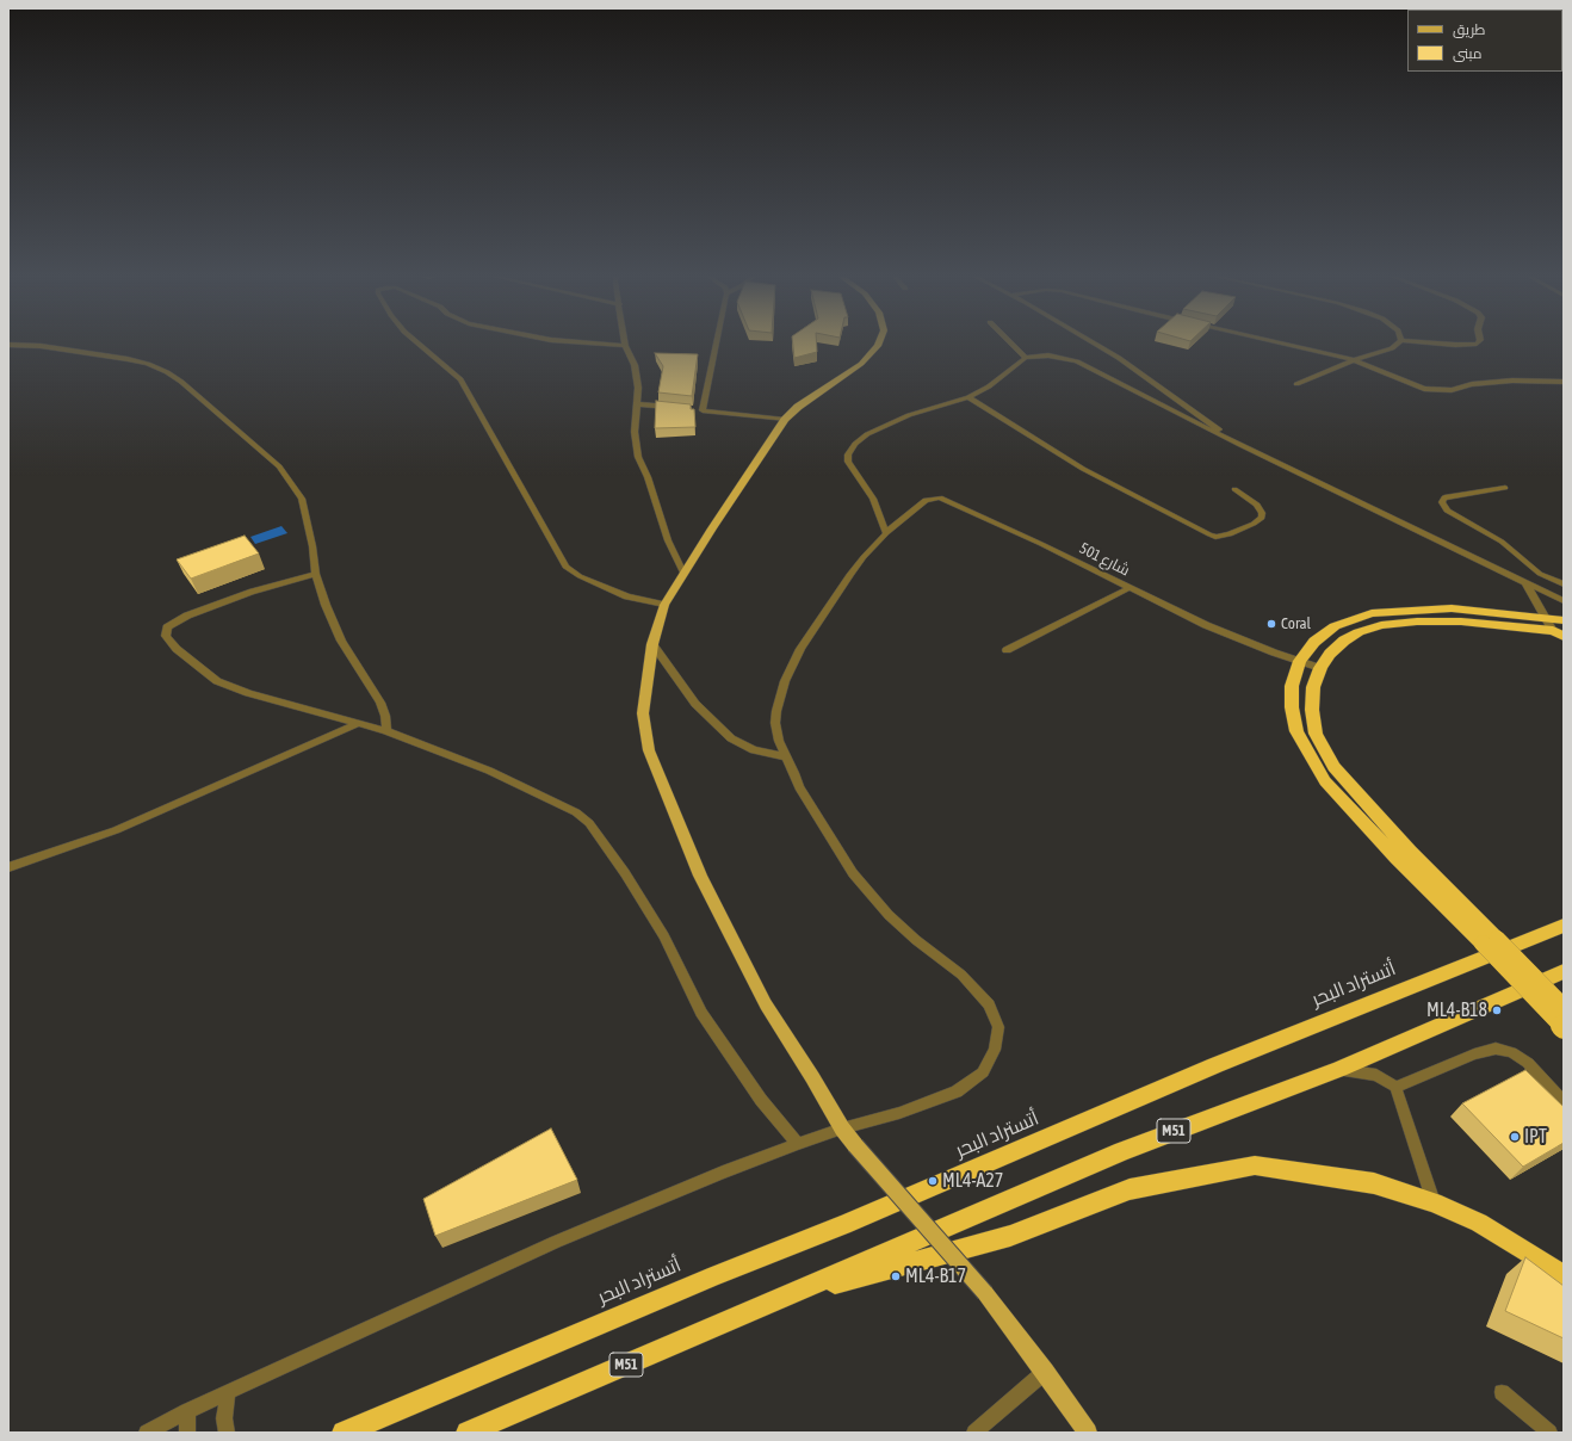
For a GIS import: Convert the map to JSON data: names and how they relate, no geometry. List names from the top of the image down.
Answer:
{
  "streets": {
    "highway": ["أتستراد البحر", "M51"],
    "street": ["شارع 501"]
  },
  "places": [
    "Coral",
    "ML4-B18",
    "IPT",
    "ML4-A27",
    "ML4-B17"
  ],
  "legend": ["طريق", "مبنى"]
}
